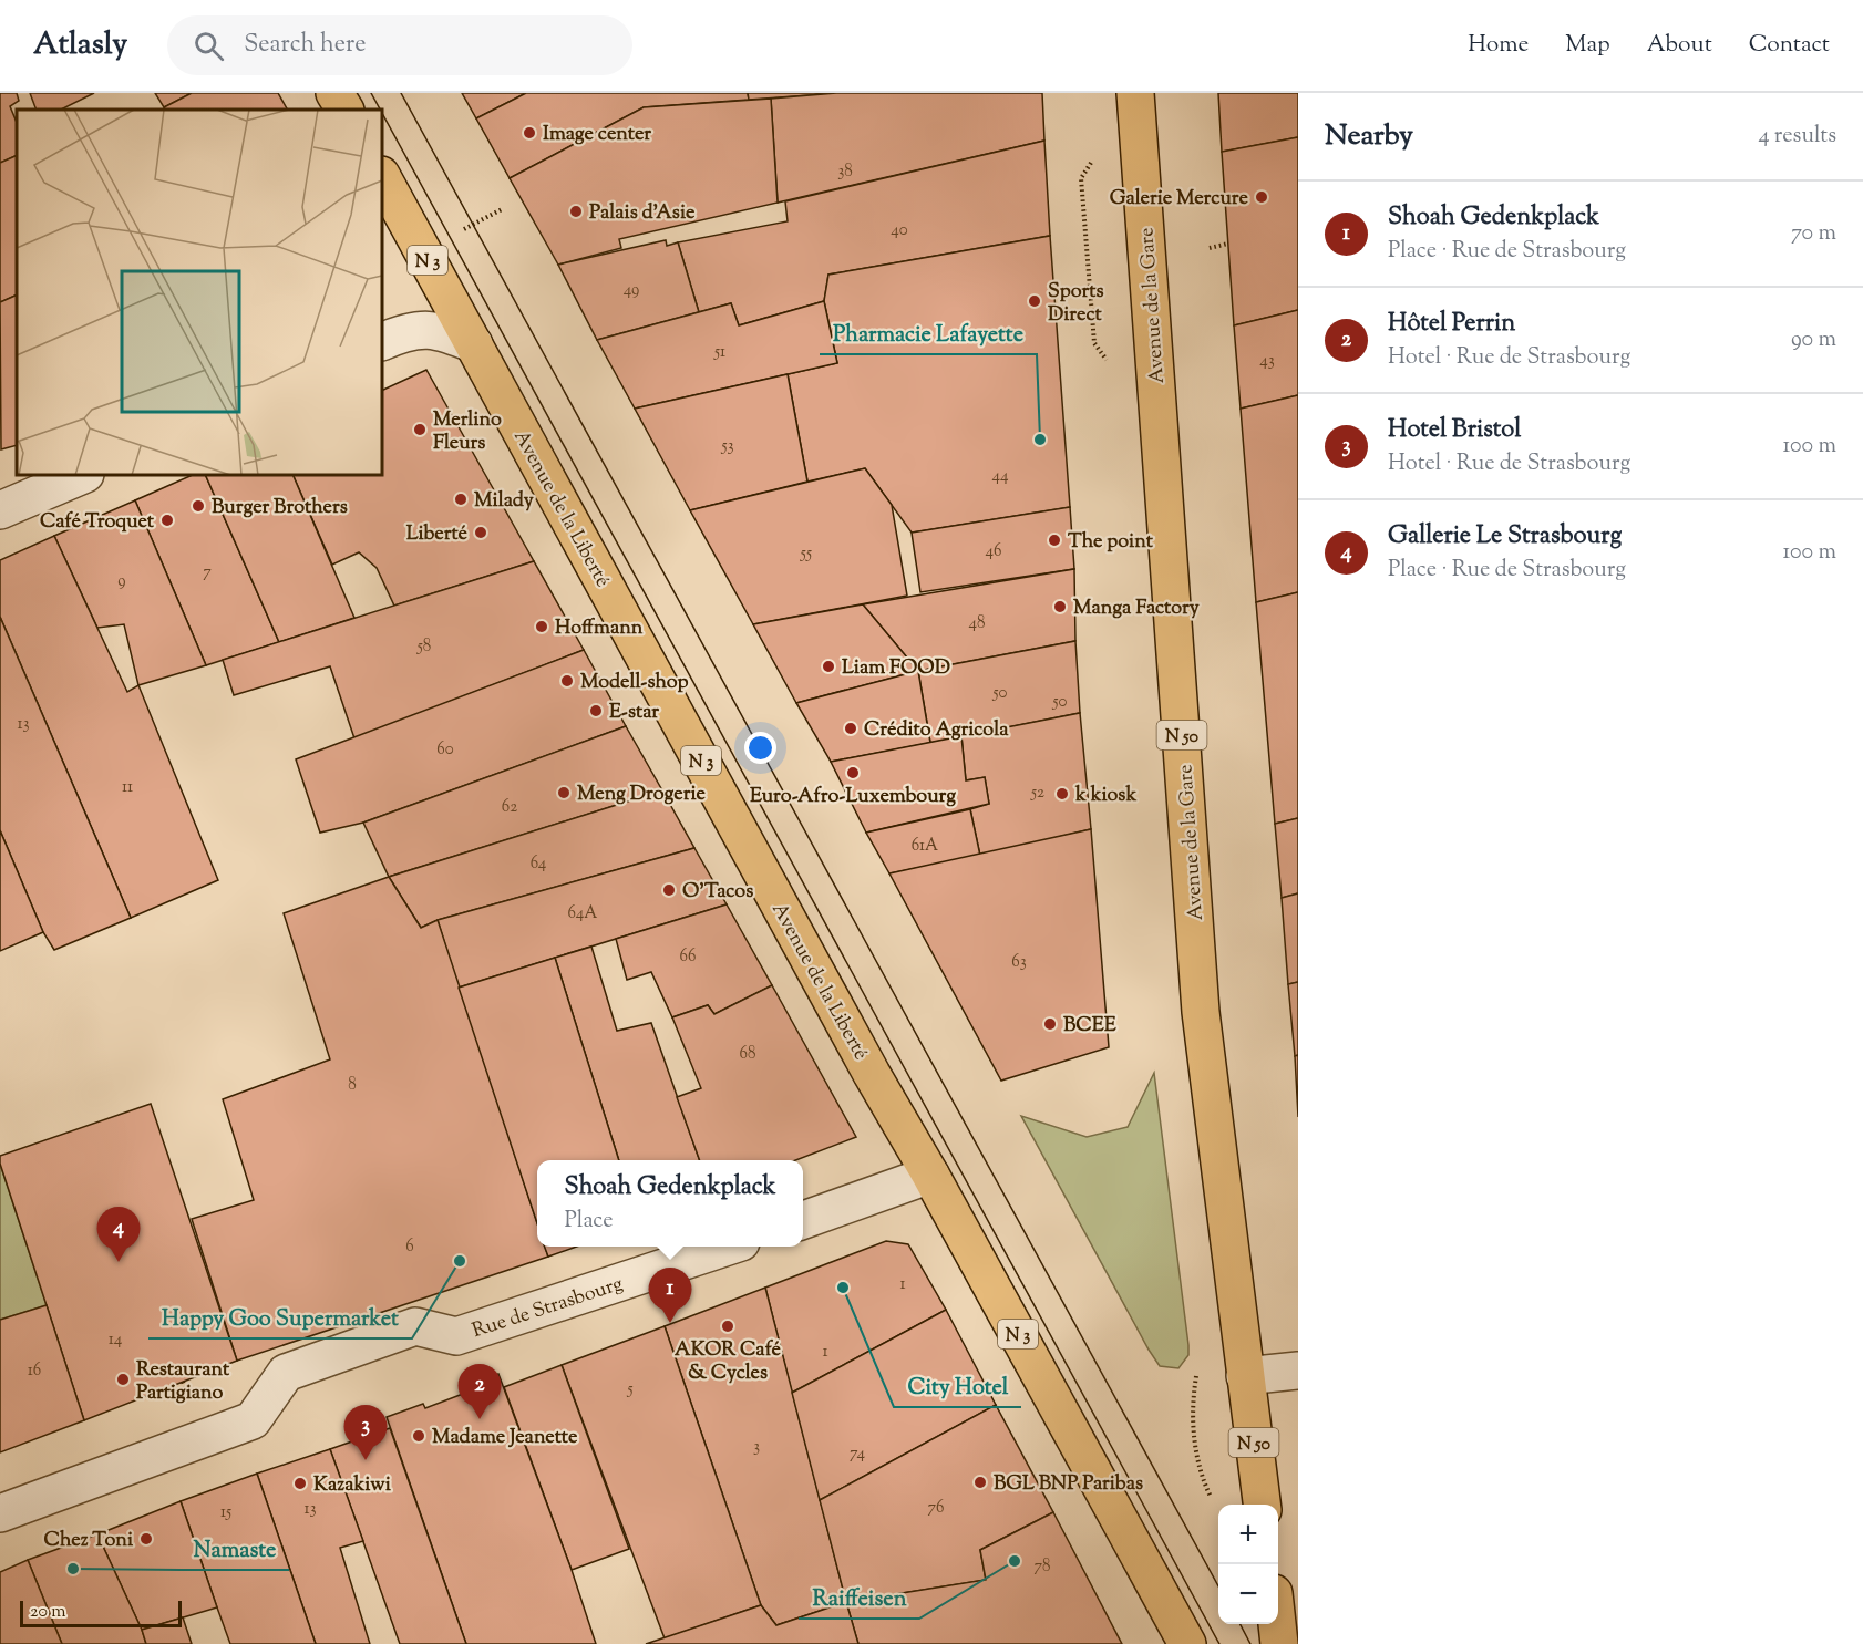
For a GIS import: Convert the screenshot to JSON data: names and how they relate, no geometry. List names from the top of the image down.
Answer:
{
  "streets": {
    "main road": [
      "N 3",
      "Avenue de la Gare",
      "Avenue de la Liberté",
      "N 50"
    ],
    "street": ["Rue de Strasbourg"]
  },
  "places": [
    "Image center",
    "Galerie Mercure",
    "Palais d'Asie",
    "Sports Direct",
    "Merlino Fleurs",
    "Pharmacie Lafayette",
    "Milady",
    "Burger Brothers",
    "Café Troquet",
    "Liberté",
    "The point",
    "Manga Factory",
    "Hoffmann",
    "Liam FOOD",
    "Modell-shop",
    "E-star",
    "Crédito Agricola",
    "Euro-Afro-Luxembourg",
    "Meng Drogerie",
    "k kiosk",
    "O'Tacos",
    "BCEE",
    "Happy Goo Supermarket",
    "City Hotel",
    "AKOR Café & Cycles",
    "Restaurant Partigiano",
    "Madame Jeanette",
    "BGL BNP Paribas",
    "Kazakiwi",
    "Chez Toni",
    "Raiffeisen",
    "Namaste"
  ],
  "house_numbers": [
    "38",
    "40",
    "49",
    "51",
    "43",
    "53",
    "44",
    "46",
    "55",
    "7",
    "9",
    "48",
    "58",
    "50",
    "50",
    "13",
    "60",
    "11",
    "52",
    "62",
    "61A",
    "64",
    "64A",
    "66",
    "63",
    "68",
    "8",
    "6",
    "1",
    "14",
    "1",
    "16",
    "5",
    "3",
    "74",
    "76",
    "13",
    "15",
    "78"
  ],
  "scale_bar": "20 m",
  "page": {
    "header": "Atlasly",
    "search": "Search here",
    "nav": [
      "Home",
      "Map",
      "About",
      "Contact"
    ],
    "heading": ["Nearby", "4 results"],
    "list": [
      {
        "mark": "1",
        "name": "Shoah Gedenkplack",
        "note": "Place · Rue de Strasbourg",
        "value": "70 m"
      },
      {
        "mark": "2",
        "name": "Hôtel Perrin",
        "note": "Hotel · Rue de Strasbourg",
        "value": "90 m"
      },
      {
        "mark": "3",
        "name": "Hotel Bristol",
        "note": "Hotel · Rue de Strasbourg",
        "value": "100 m"
      },
      {
        "mark": "4",
        "name": "Gallerie Le Strasbourg",
        "note": "Place · Rue de Strasbourg",
        "value": "100 m"
      }
    ],
    "popup": ["Shoah Gedenkplack", "Place"],
    "pins": [
      "4",
      "1",
      "2",
      "3"
    ],
    "map_buttons": ["+", "−"],
    "scale": "20 m"
  }
}
